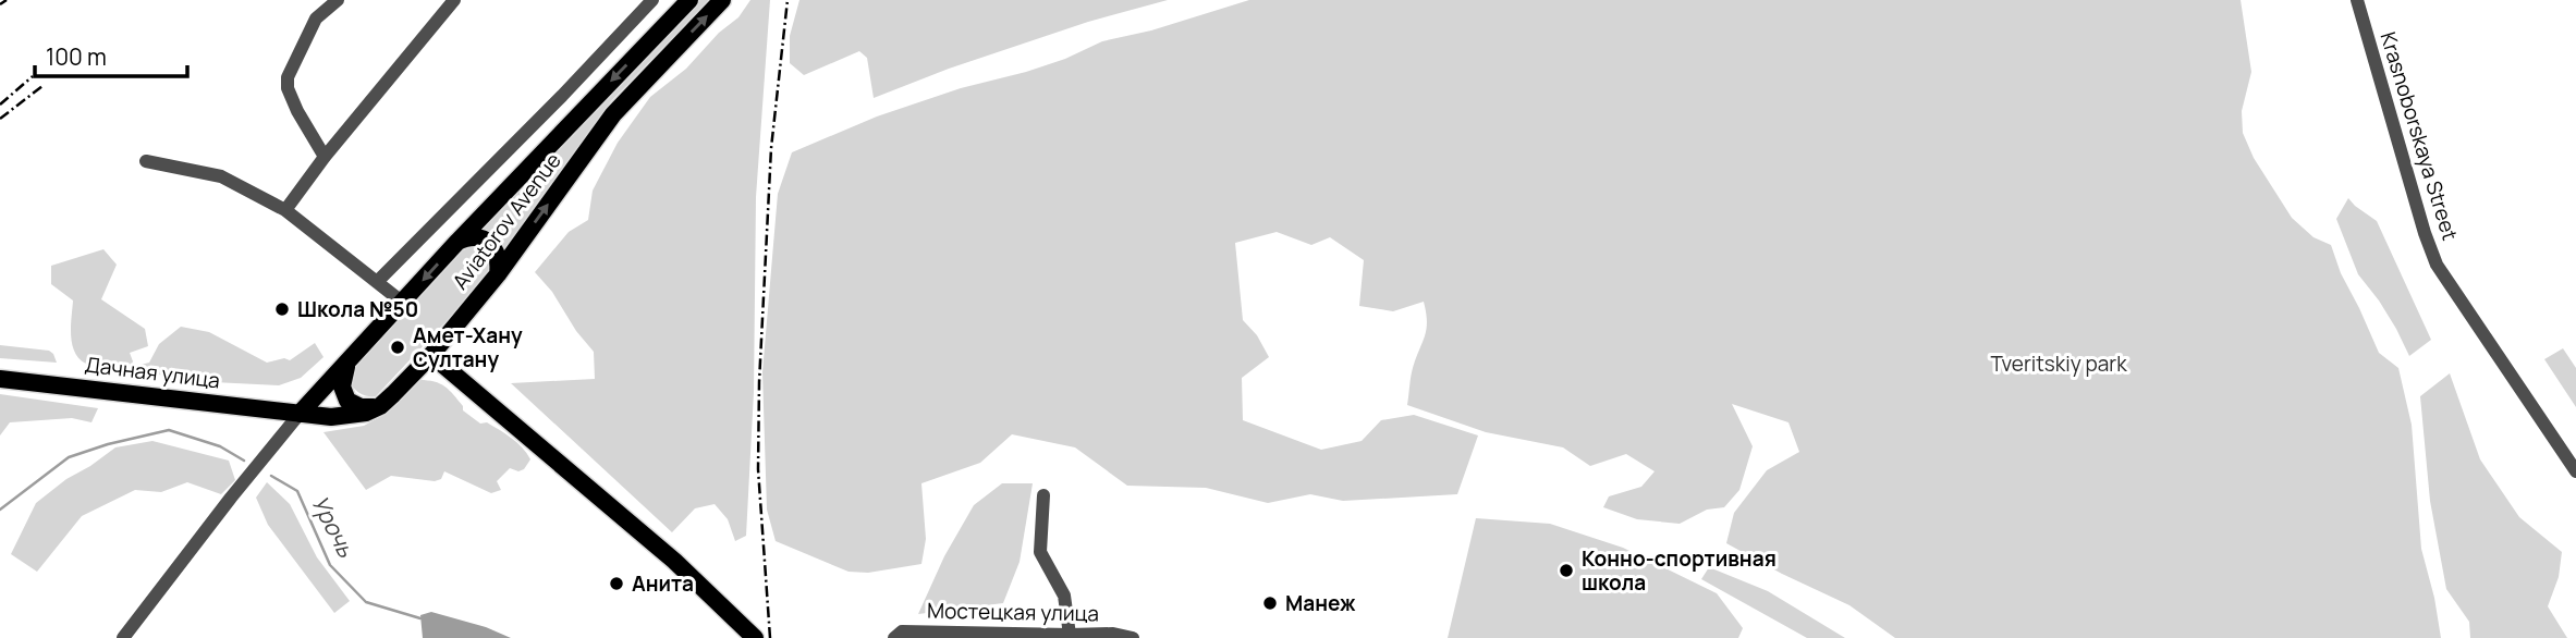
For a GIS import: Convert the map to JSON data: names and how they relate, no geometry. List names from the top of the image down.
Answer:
{
  "streets": {
    "main road": ["Aviatorov Avenue", "Дачная улица"],
    "street": ["Krasnoborskaya Street", "Мостецкая улица"]
  },
  "crossings": [
    ["Aviatorov Avenue", "Дачная улица"]
  ],
  "water": ["Урочь"],
  "parks": ["Tveritskiy park"],
  "places": [
    "Школа №50",
    "Амет-Хану Султану",
    "Конно-спортивная школа",
    "Анита",
    "Манеж"
  ],
  "scale_bar": "100 m"
}
